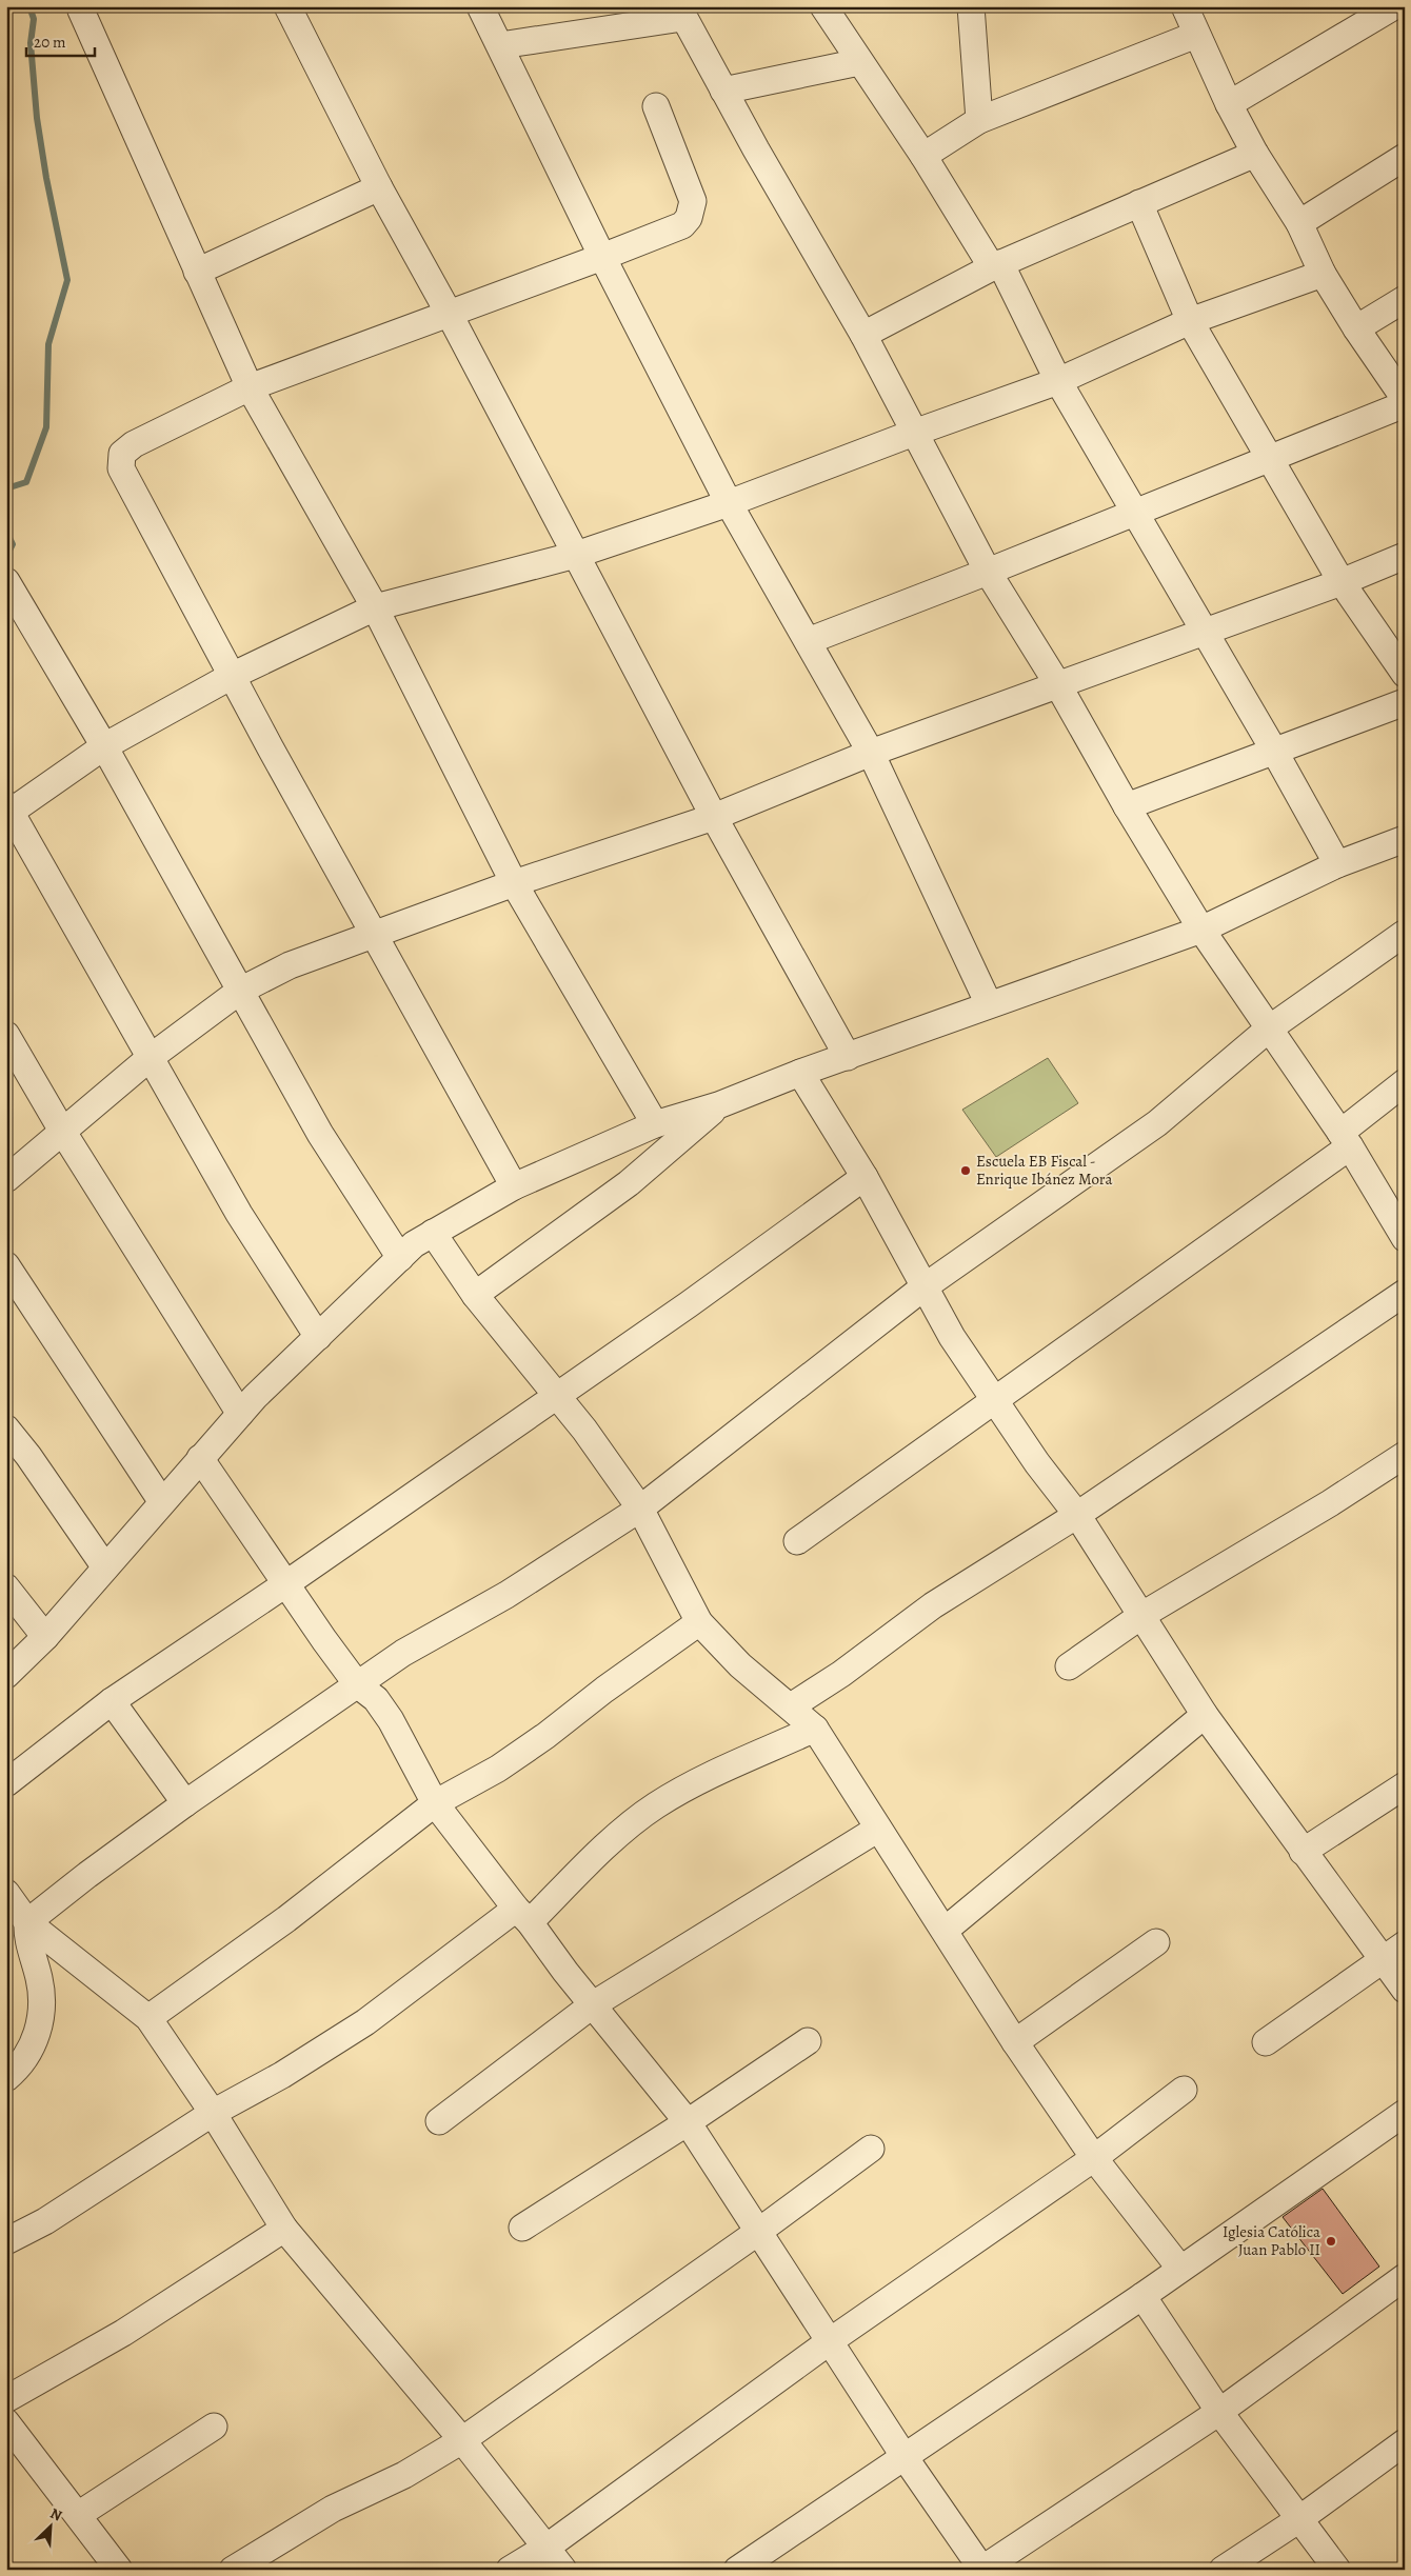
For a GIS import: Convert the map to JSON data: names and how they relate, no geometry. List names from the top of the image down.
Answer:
{
  "places": ["Escuela EB Fiscal - Enrique Ibánez Mora", "Iglesia Católica Juan Pablo II"],
  "scale_bar": "20 m",
  "north": "top right"
}
